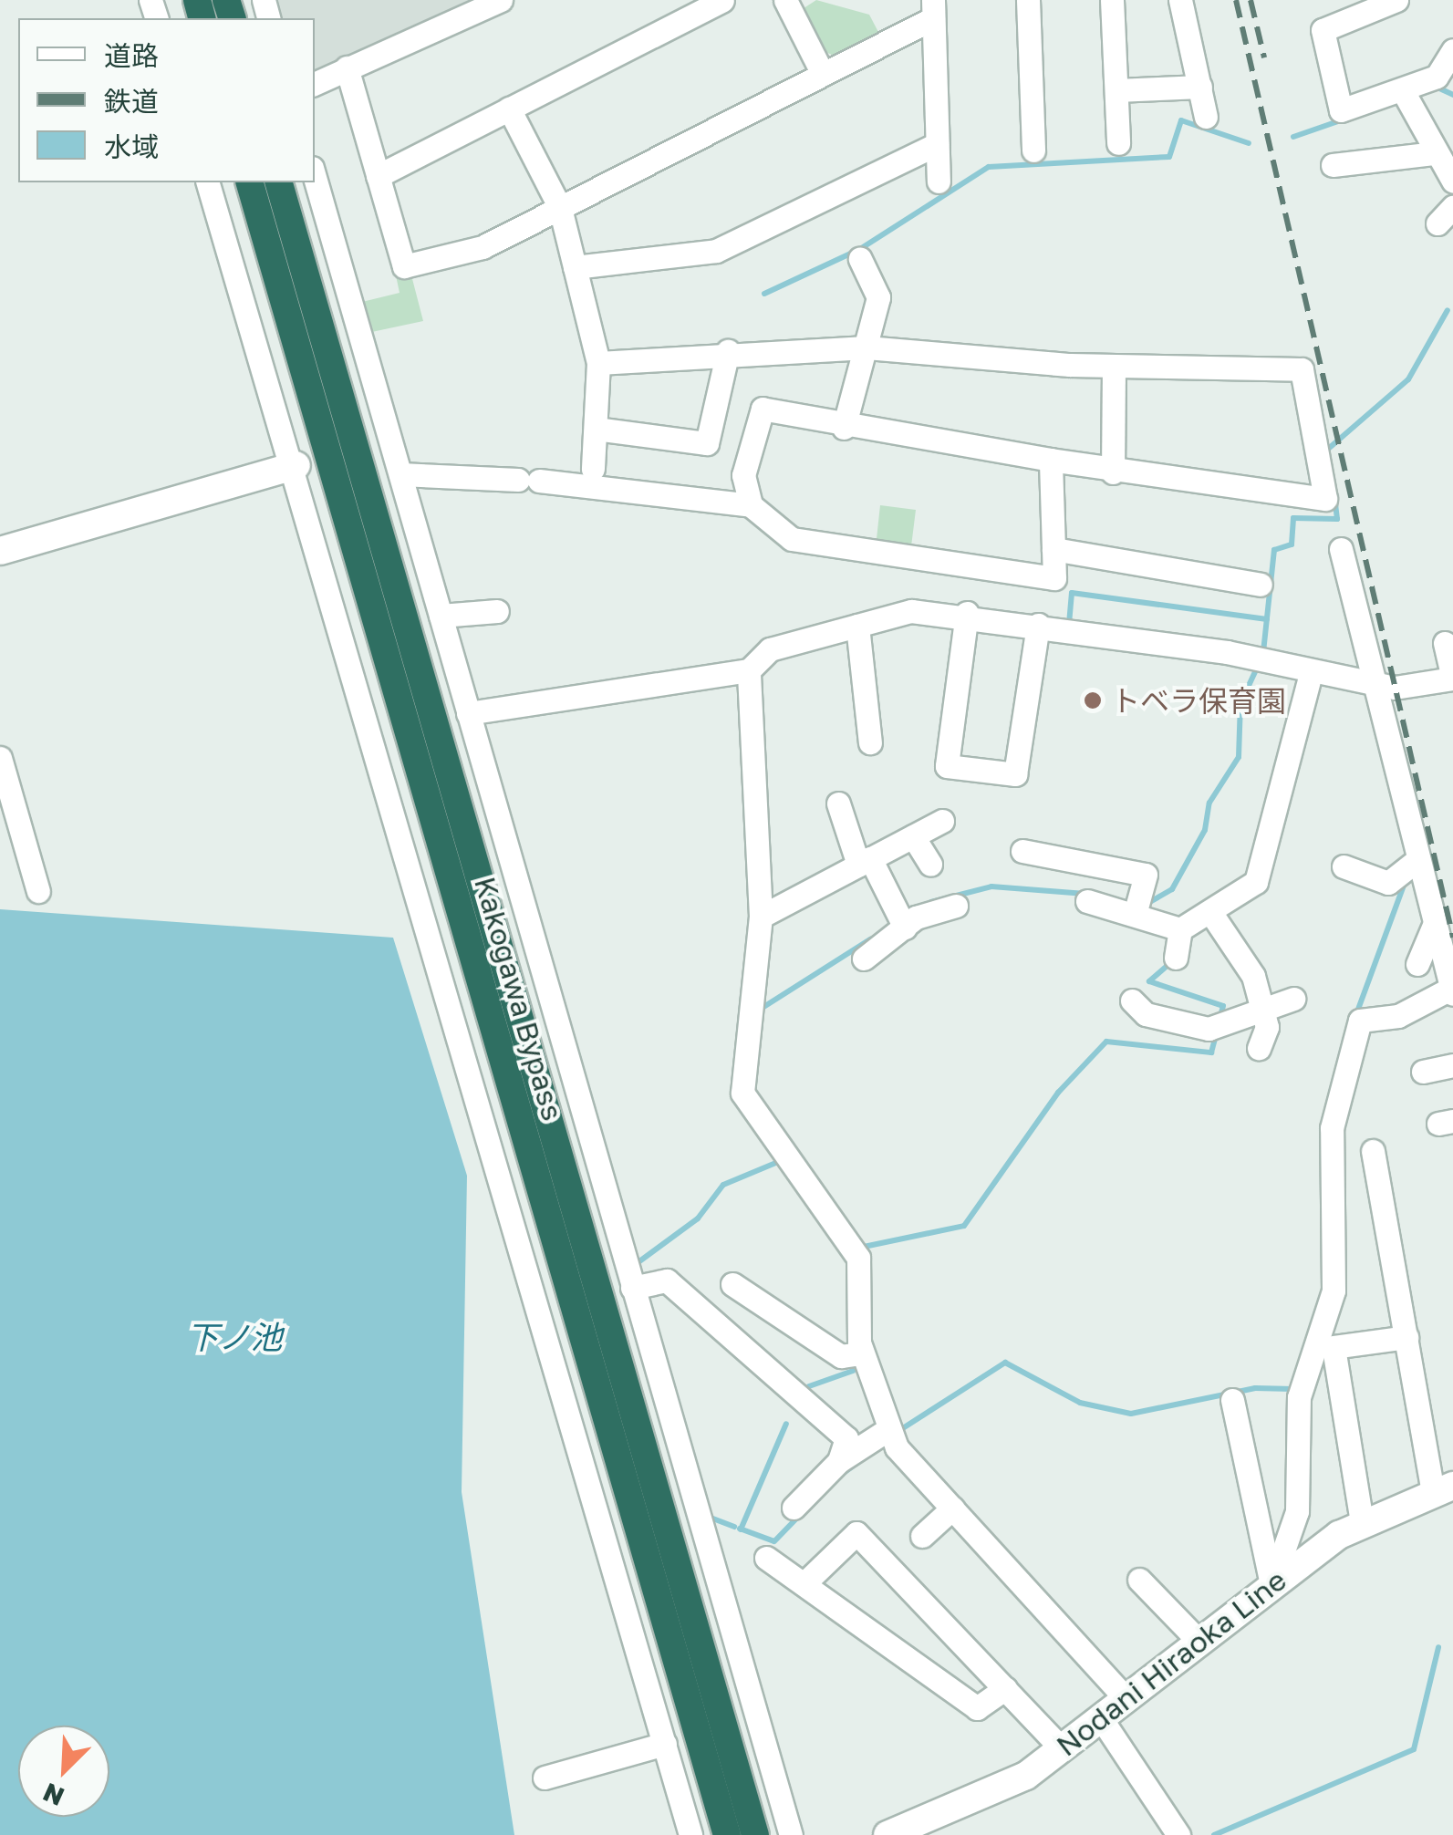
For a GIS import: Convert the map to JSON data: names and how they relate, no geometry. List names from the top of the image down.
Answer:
{
  "streets": {
    "highway": ["Kakogawa Bypass"],
    "main road": ["Nodani Hiraoka Line"]
  },
  "water": ["下ノ池"],
  "places": ["トベラ保育園"],
  "legend": ["道路", "鉄道", "水域"],
  "north": "bottom left"
}
